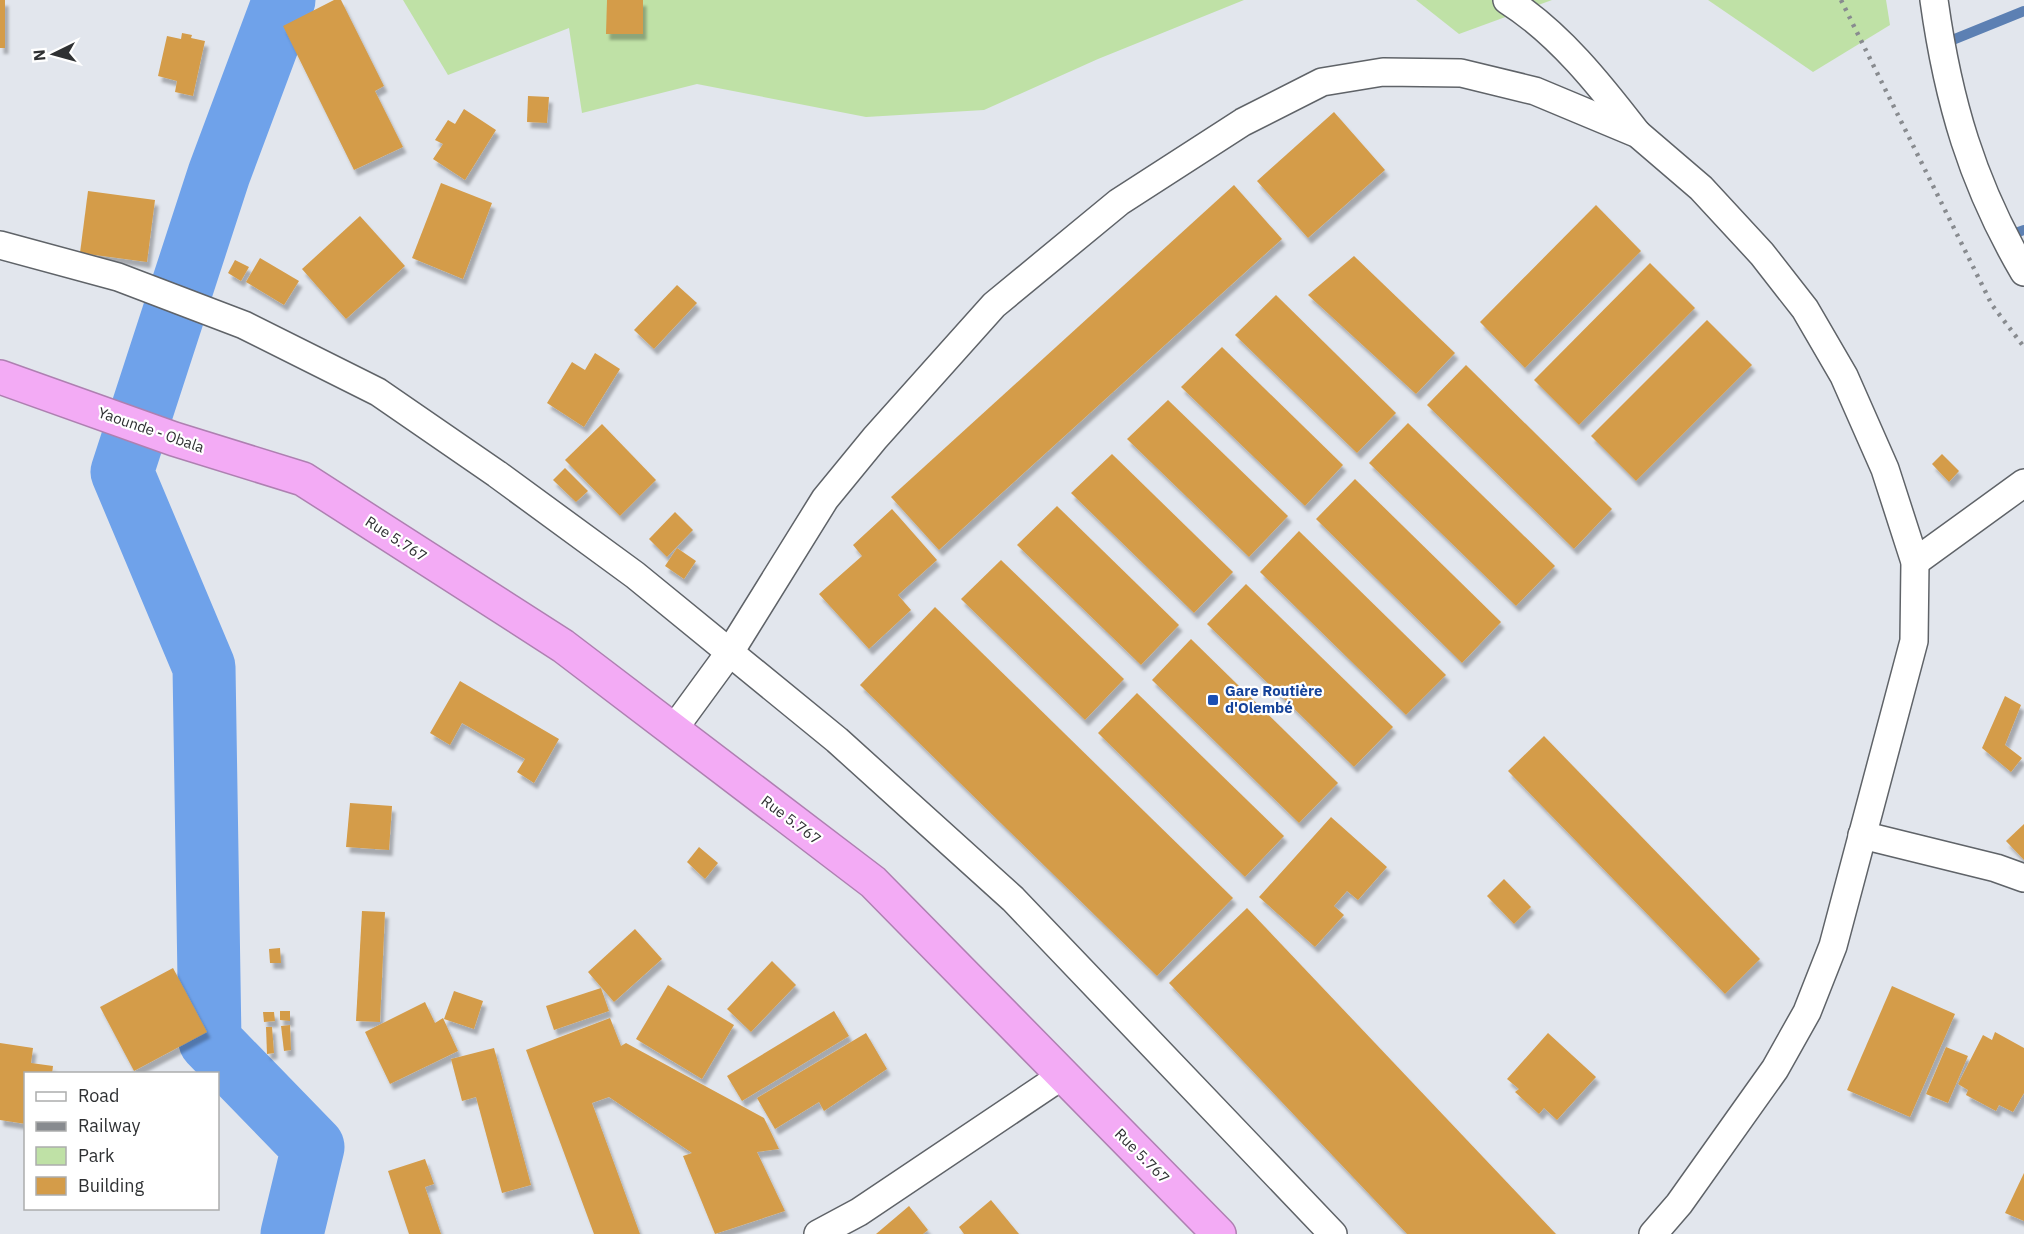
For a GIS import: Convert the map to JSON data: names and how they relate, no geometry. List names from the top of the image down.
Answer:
{
  "streets": {
    "highway": ["Yaounde - Obala", "Rue 5.767"]
  },
  "crossings": [
    ["Yaounde - Obala", "Rue 5.767"]
  ],
  "places": {
    "transit": ["Gare Routière d'Olembé"]
  },
  "legend": [
    "Road",
    "Railway",
    "Park",
    "Building"
  ],
  "north": "left"
}
